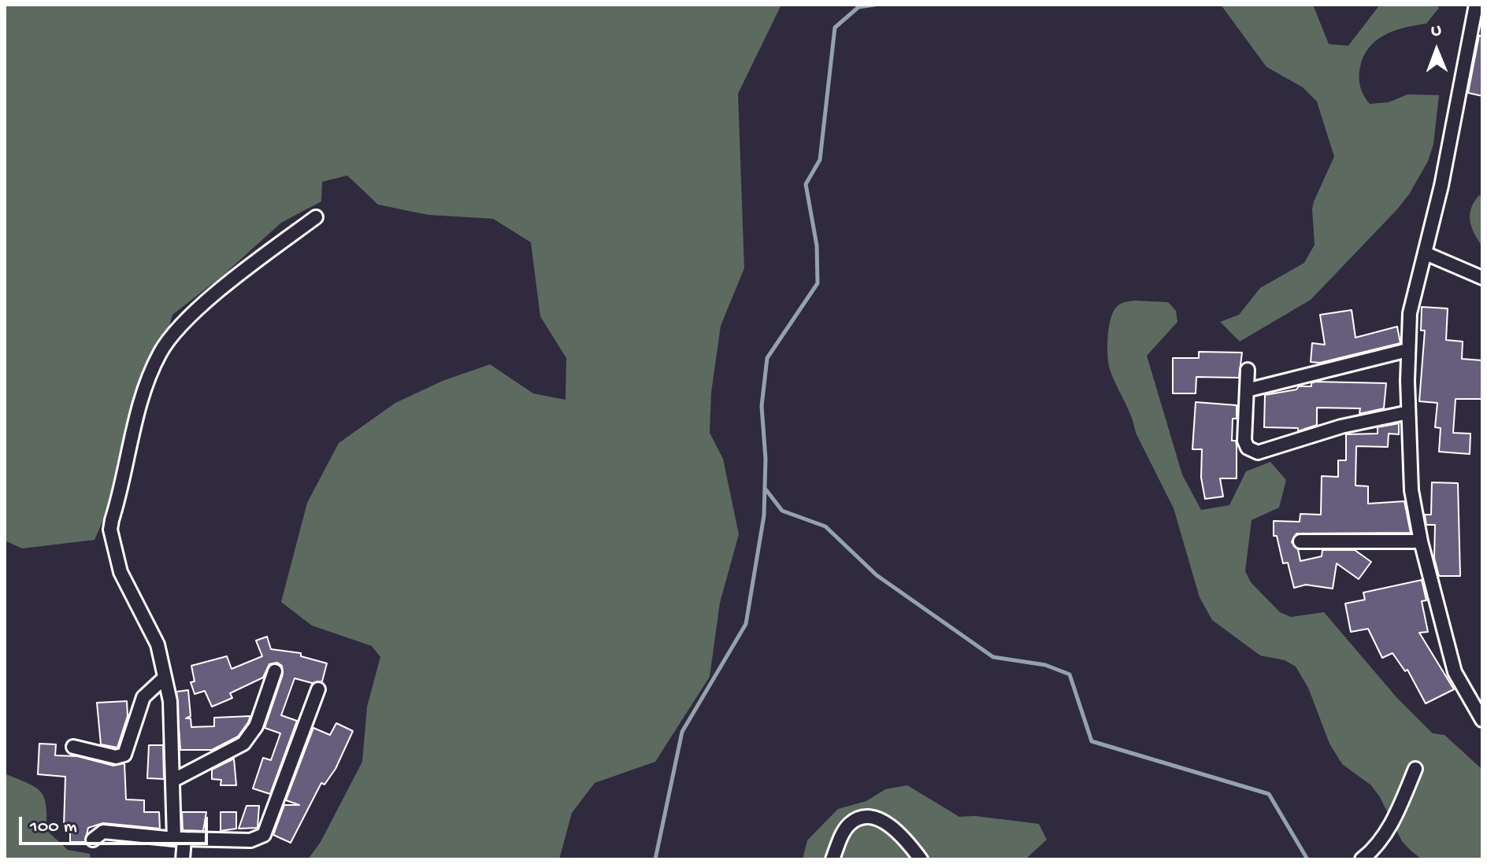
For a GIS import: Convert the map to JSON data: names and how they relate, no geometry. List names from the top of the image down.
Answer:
{
  "scale_bar": "100 m",
  "north": "top"
}
